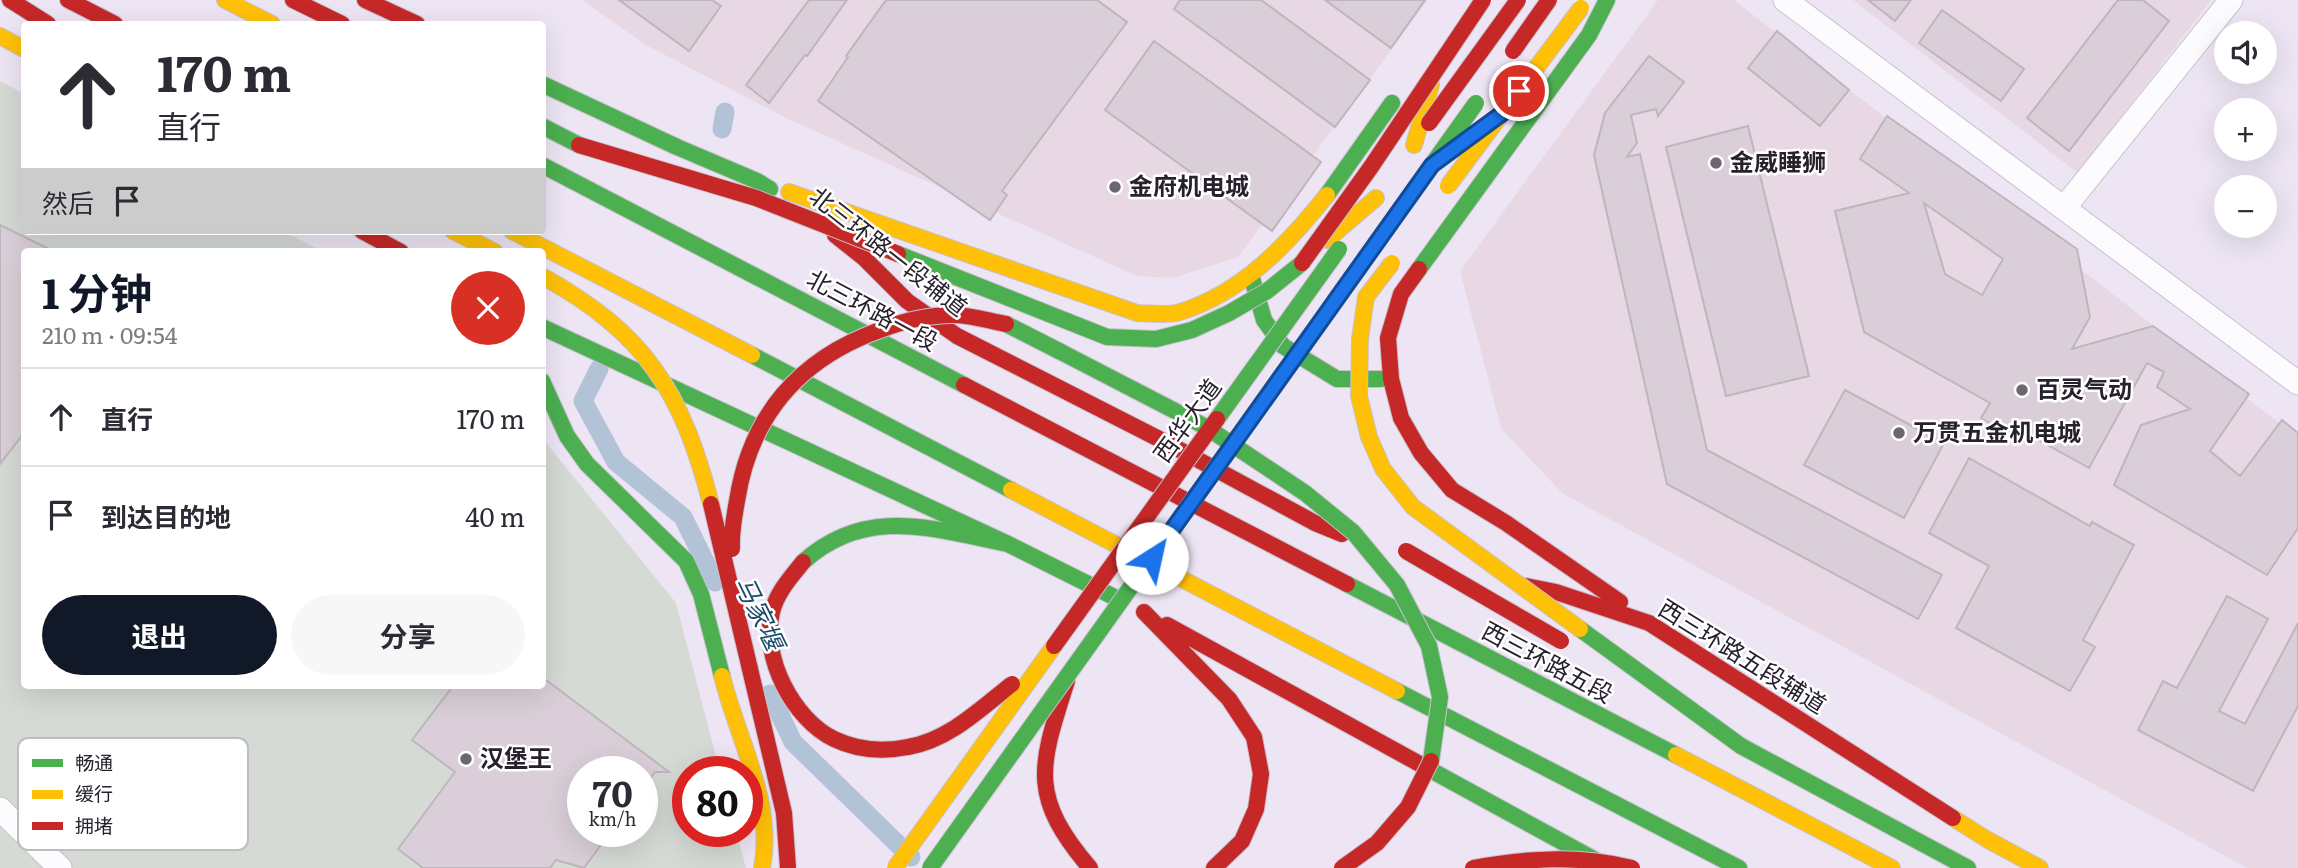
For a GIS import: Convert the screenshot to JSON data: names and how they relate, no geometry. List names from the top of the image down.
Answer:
{
  "streets": {
    "main road": [
      "北三环路一段辅道",
      "北三环路一段",
      "西华大道",
      "西三环路五段辅道",
      "西三环路五段"
    ]
  },
  "crossings": [
    ["北三环路一段辅道", "西三环路五段辅道"],
    ["北三环路一段", "西三环路五段"]
  ],
  "water": ["马家堰"],
  "places": [
    "金威睡狮",
    "金府机电城",
    "百灵气动",
    "万贯五金机电城",
    "汉堡王"
  ],
  "legend": ["畅通", "缓行", "拥堵"],
  "page": {
    "map_buttons": ["+", "−"],
    "turn": ["170 m", "直行"],
    "then": "然后",
    "heading": ["1 分钟", "210 m · 09:54"],
    "list": [
      {
        "name": "直行",
        "value": "170 m"
      },
      {
        "name": "到达目的地",
        "value": "40 m"
      }
    ],
    "buttons": ["退出", "分享"],
    "speed": "70 km/h",
    "limit": "80"
  }
}
